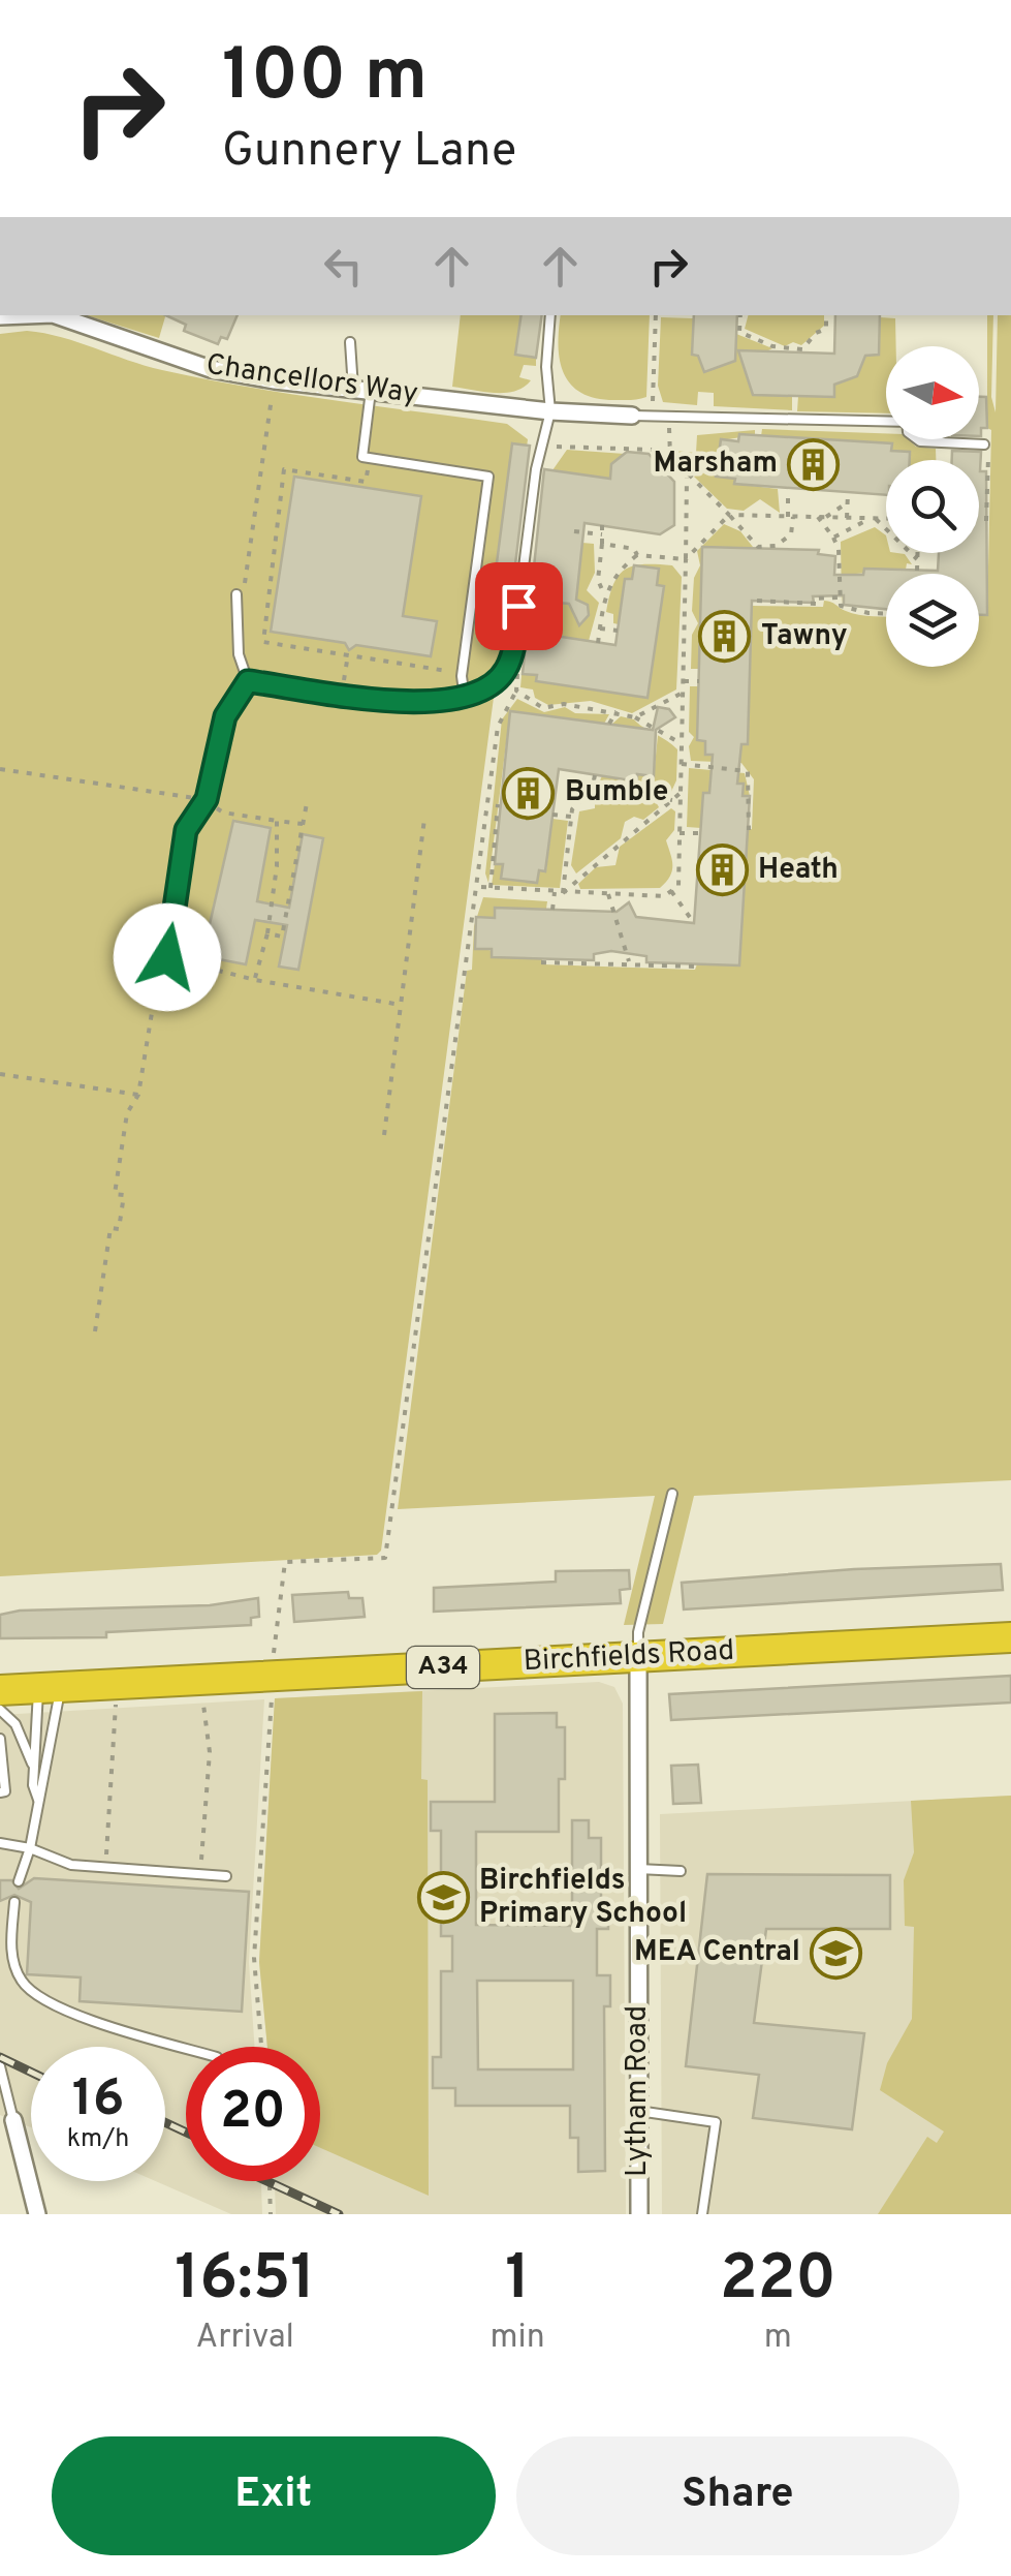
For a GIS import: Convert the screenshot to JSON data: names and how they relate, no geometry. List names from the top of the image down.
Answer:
{
  "streets": {
    "highway": ["Birchfields Road", "A34"],
    "street": ["Chancellors Way", "Lytham Road"]
  },
  "crossings": [
    ["Birchfields Road", "Lytham Road"]
  ],
  "places": {
    "building": [
      "Marsham",
      "Tawny",
      "Bumble",
      "Heath"
    ],
    "school or university": ["Birchfields Primary School", "MEA Central"]
  },
  "north": "right",
  "page": {
    "turn": ["100 m", "Gunnery Lane"],
    "speed": "16 km/h",
    "limit": "20",
    "eta": [
      "16:51",
      "Arrival",
      "1",
      "min",
      "220",
      "m"
    ],
    "buttons": ["Exit", "Share"]
  }
}
